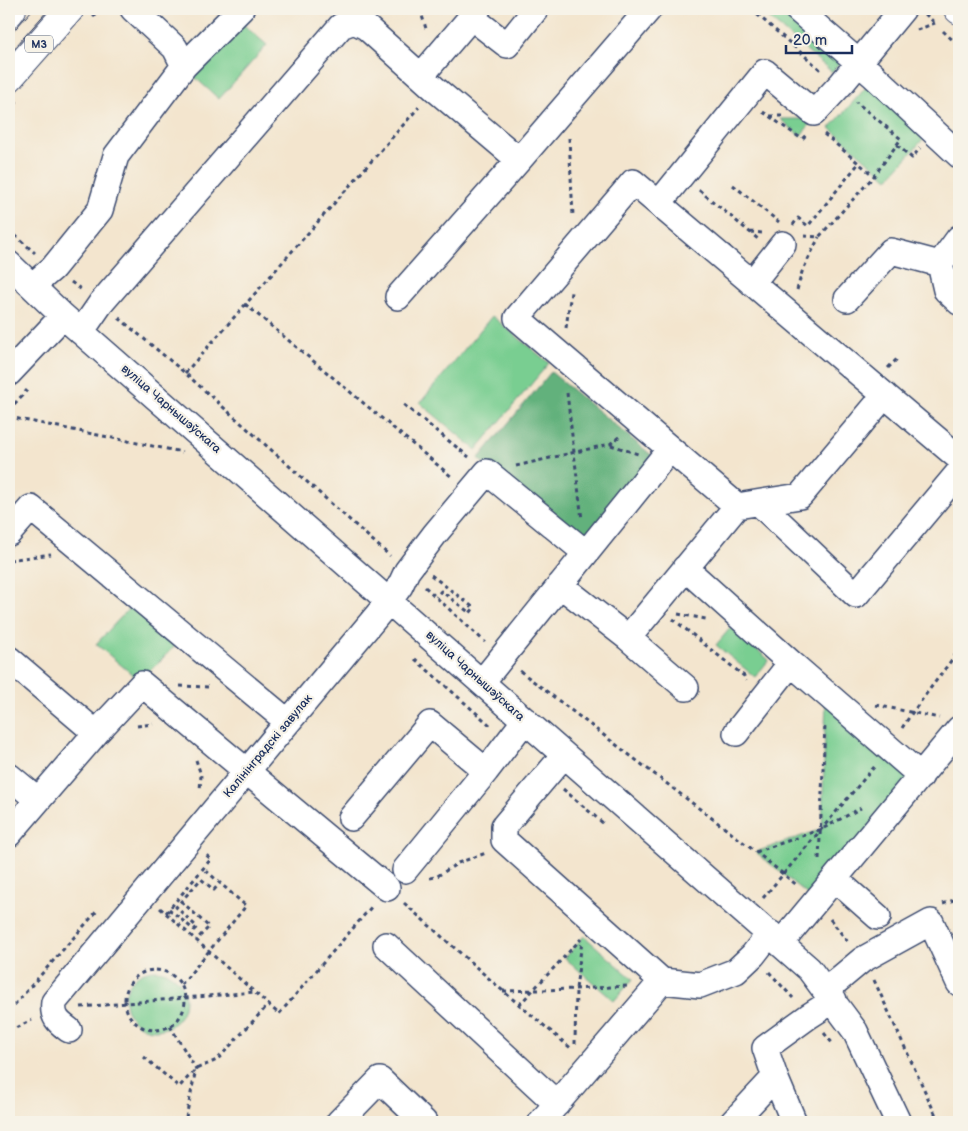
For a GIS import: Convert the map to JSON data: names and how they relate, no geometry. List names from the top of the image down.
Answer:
{
  "streets": {
    "main road": ["М3"],
    "street": ["вуліца Чарнышэўскага", "Калінінградскі завулак"]
  },
  "crossings": [
    ["вуліца Чарнышэўскага", "Калінінградскі завулак"]
  ],
  "scale_bar": "20 m"
}
